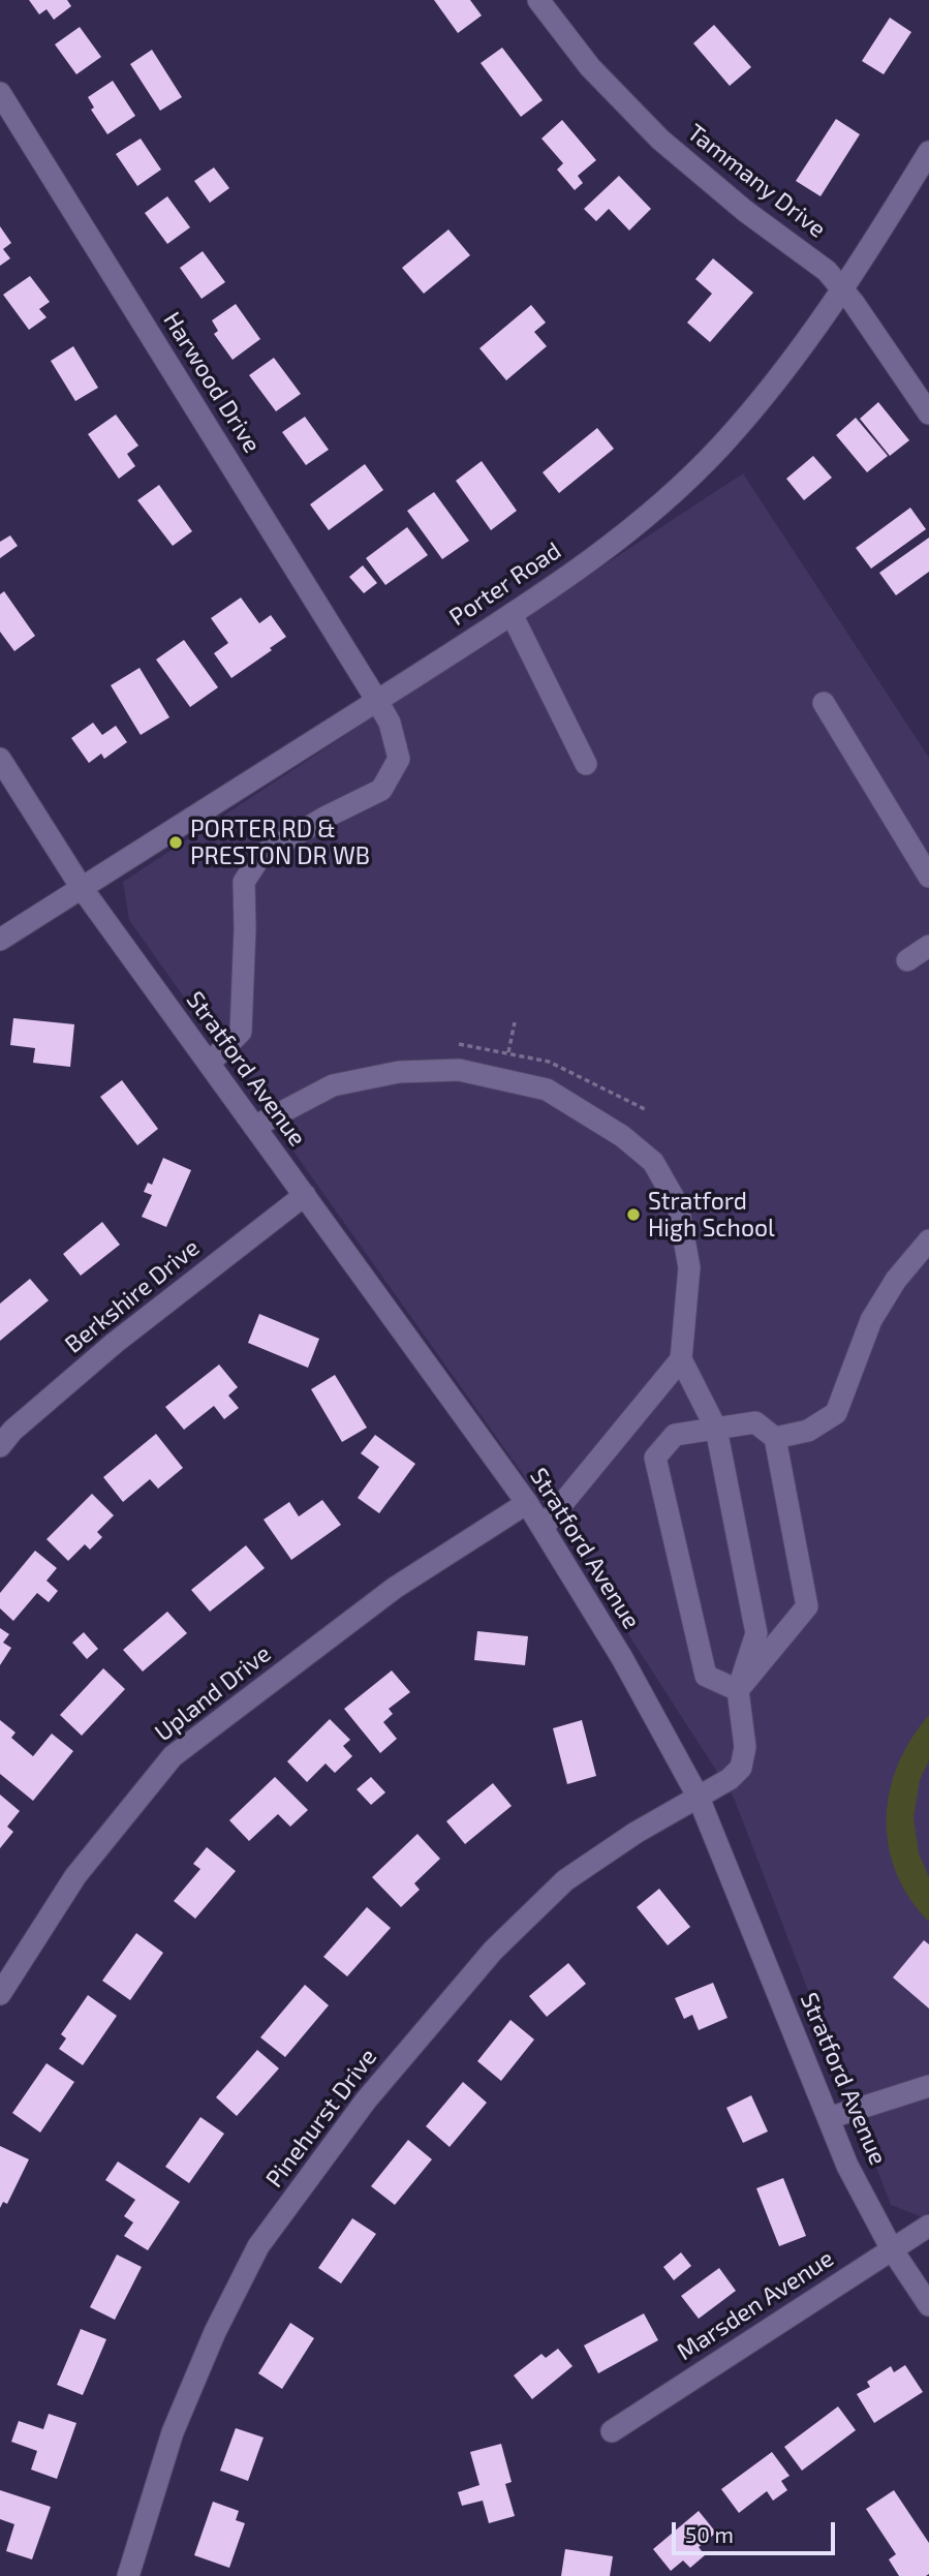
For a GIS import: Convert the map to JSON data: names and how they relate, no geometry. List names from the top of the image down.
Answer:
{
  "streets": {
    "street": [
      "Tammany Drive",
      "Harwood Drive",
      "Porter Road",
      "Stratford Avenue",
      "Berkshire Drive",
      "Upland Drive",
      "Pinehurst Drive",
      "Marsden Avenue"
    ]
  },
  "crossings": [
    ["Tammany Drive", "Porter Road"],
    ["Harwood Drive", "Porter Road"],
    ["Harwood Drive", "Stratford Avenue"],
    ["Porter Road", "Stratford Avenue"],
    ["Stratford Avenue", "Berkshire Drive"],
    ["Stratford Avenue", "Upland Drive"],
    ["Stratford Avenue", "Pinehurst Drive"],
    ["Stratford Avenue", "Marsden Avenue"]
  ],
  "places": ["PORTER RD & PRESTON DR WB", "Stratford High School"],
  "scale_bar": "50 m"
}
